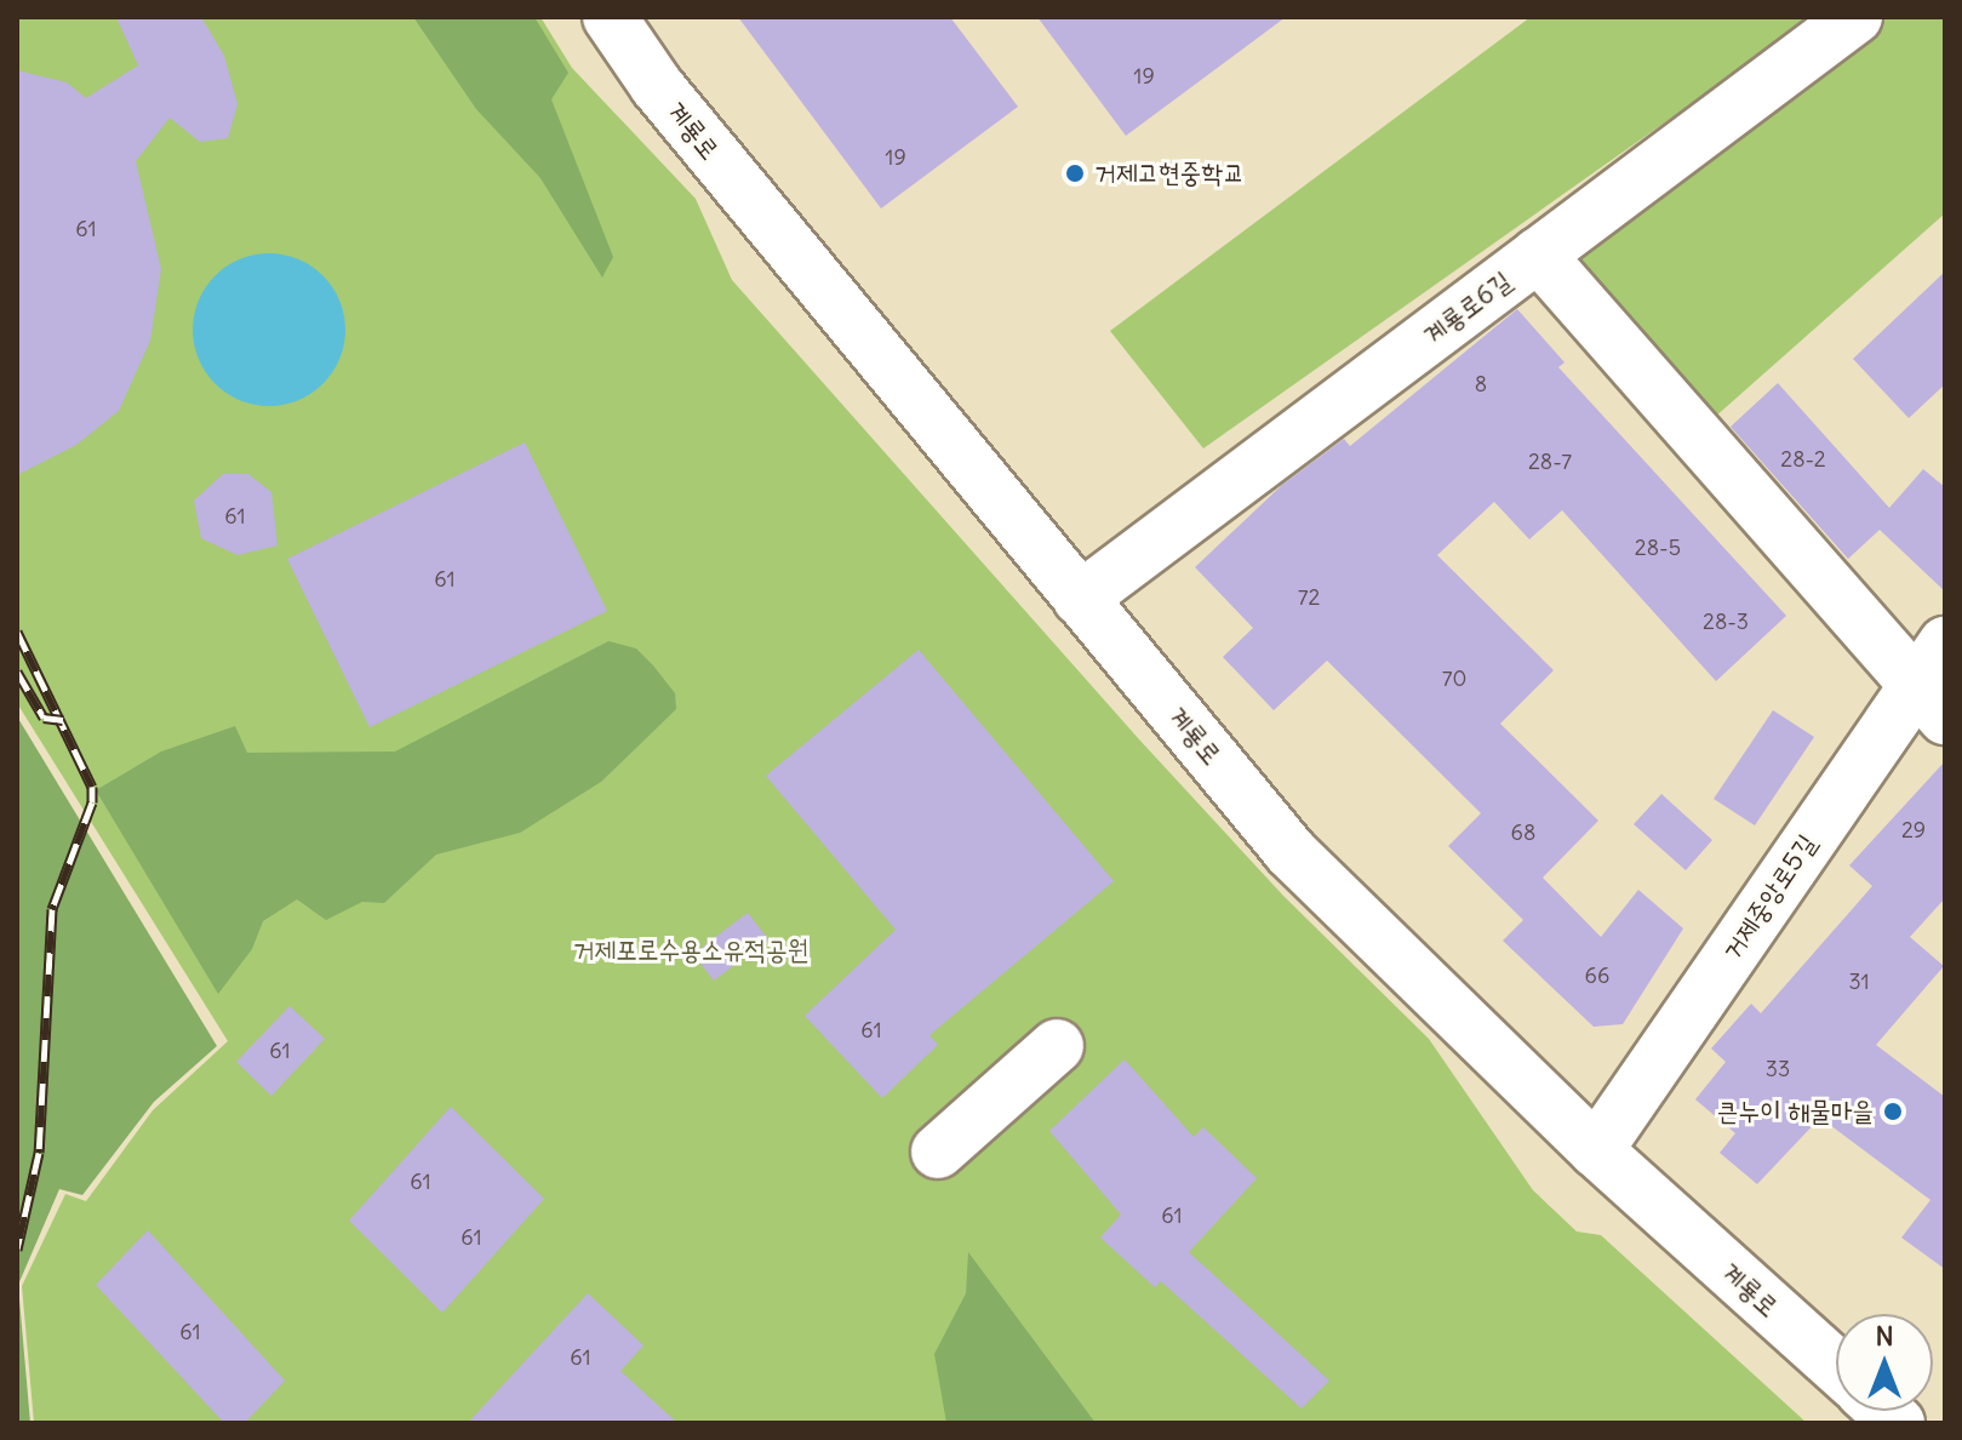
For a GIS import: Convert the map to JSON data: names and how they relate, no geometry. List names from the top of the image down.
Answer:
{
  "streets": {
    "street": ["계룡로", "계룡로6길", "거제중앙로5길"]
  },
  "crossings": [
    ["계룡로", "계룡로6길"],
    ["계룡로", "거제중앙로5길"]
  ],
  "parks": ["거제포로수용소유적공원"],
  "places": ["거제고현중학교", "큰누이 해물마을"],
  "house_numbers": [
    "19",
    "19",
    "61",
    "8",
    "28-2",
    "28-7",
    "61",
    "28-5",
    "61",
    "72",
    "28-3",
    "70",
    "29",
    "68",
    "66",
    "31",
    "61",
    "61",
    "33",
    "61",
    "61",
    "61",
    "61",
    "61"
  ],
  "north": "top"
}
